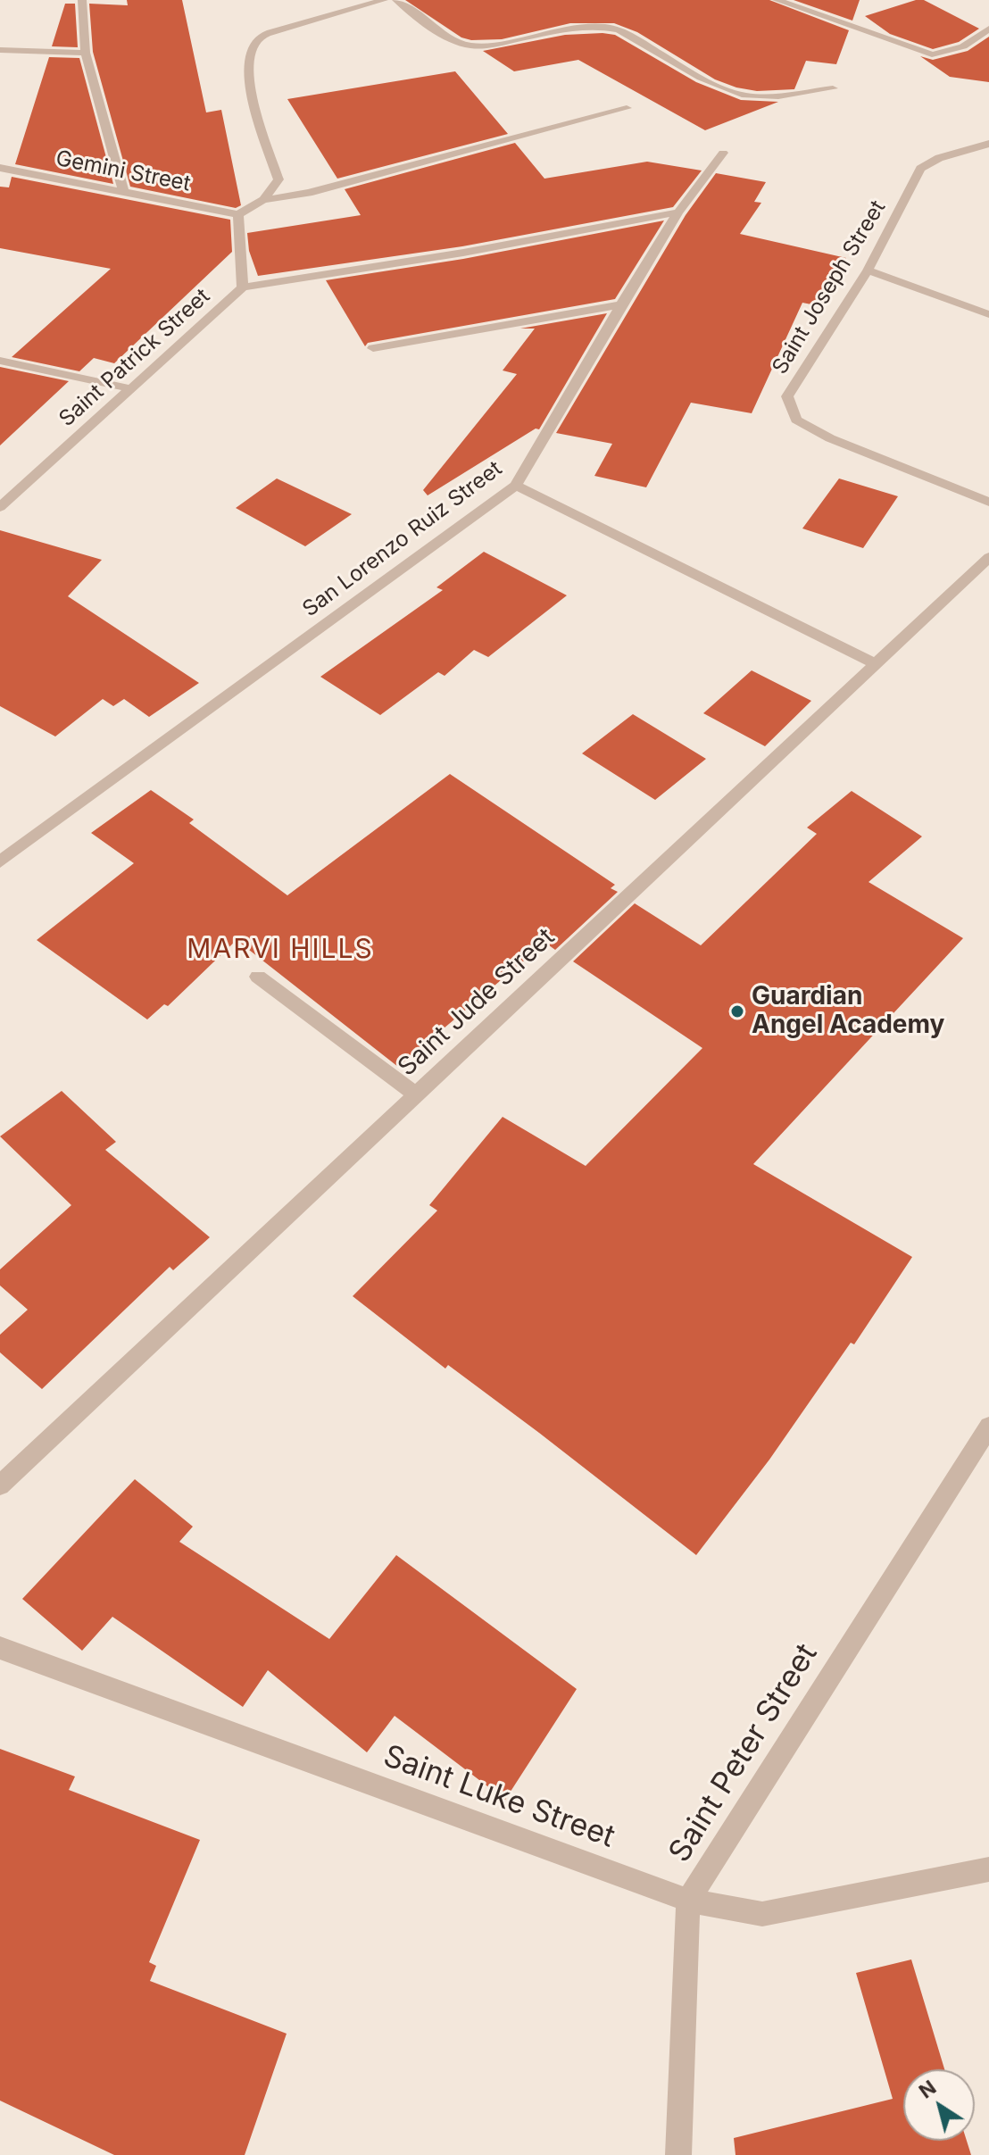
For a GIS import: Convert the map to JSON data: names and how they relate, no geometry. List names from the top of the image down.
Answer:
{
  "streets": {
    "street": [
      "Gemini Street",
      "Saint Joseph Street",
      "Saint Patrick Street",
      "San Lorenzo Ruiz Street",
      "Saint Jude Street",
      "Saint Peter Street",
      "Saint Luke Street"
    ]
  },
  "crossings": [
    ["Gemini Street", "Saint Patrick Street"],
    ["Saint Peter Street", "Saint Luke Street"]
  ],
  "districts": ["MARVI HILLS"],
  "places": ["Guardian Angel Academy"],
  "north": "top left"
}
